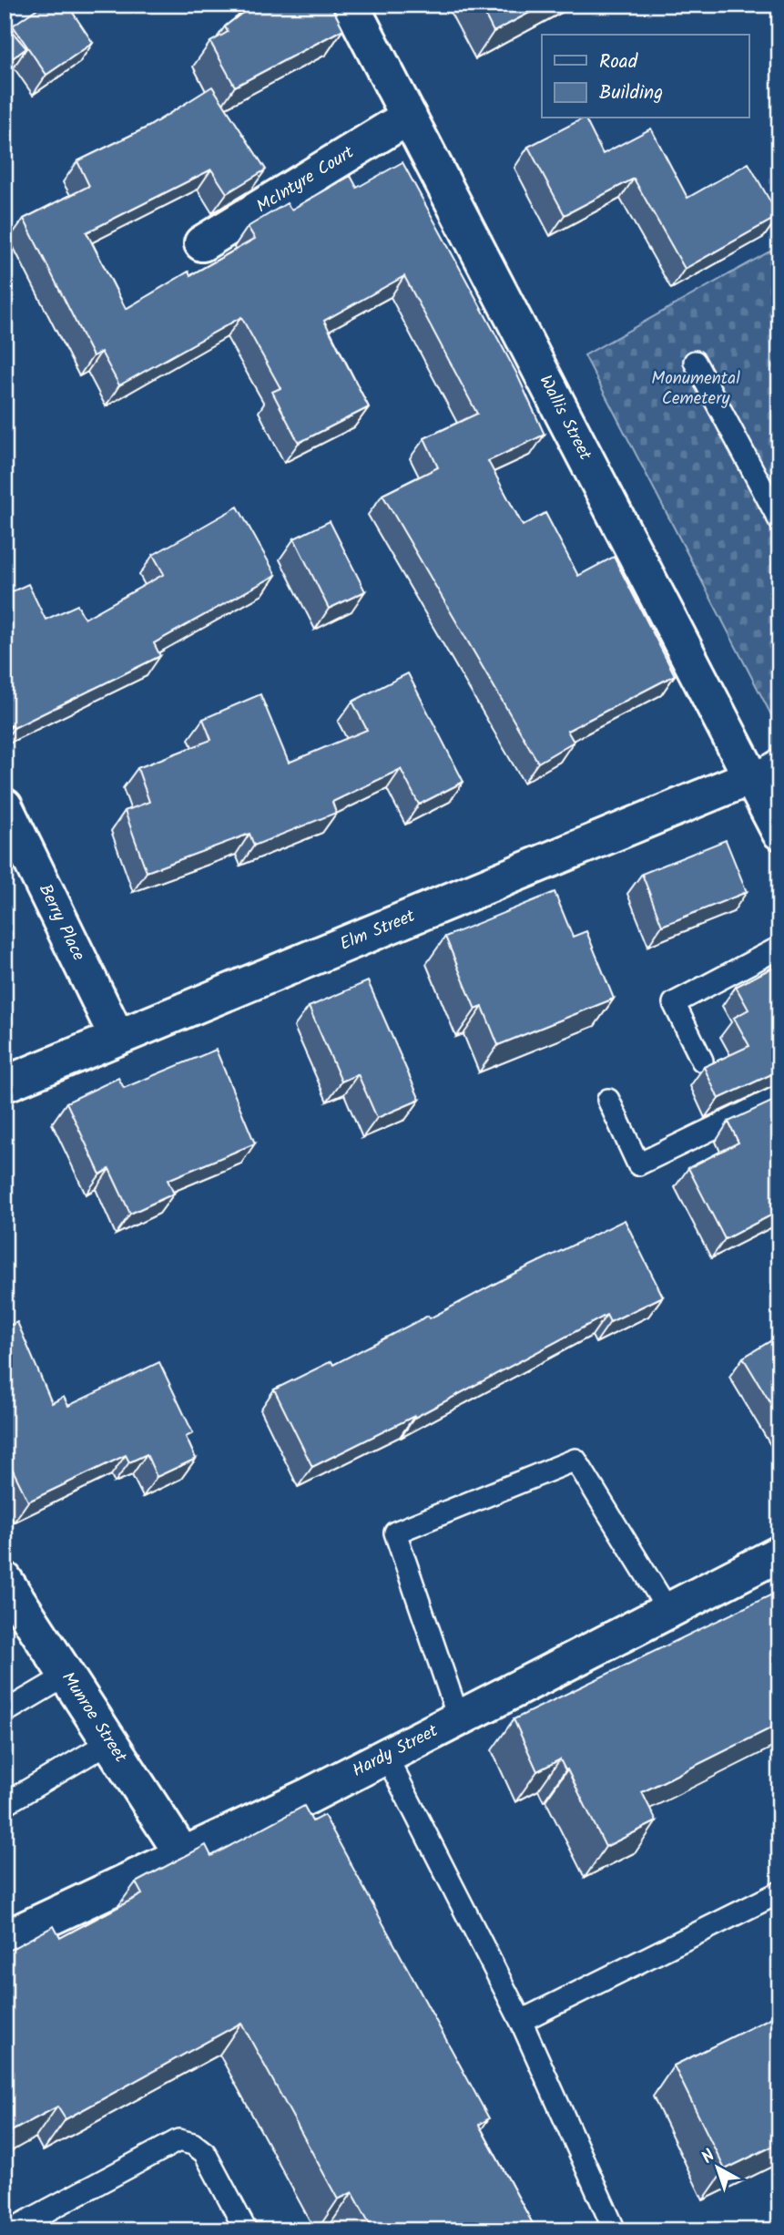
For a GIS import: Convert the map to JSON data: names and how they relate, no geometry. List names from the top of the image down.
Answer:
{
  "streets": {
    "street": [
      "McIntyre Court",
      "Wallis Street",
      "Berry Place",
      "Elm Street",
      "Munroe Street",
      "Hardy Street"
    ]
  },
  "crossings": [
    ["McIntyre Court", "Wallis Street"],
    ["Wallis Street", "Elm Street"],
    ["Berry Place", "Elm Street"],
    ["Munroe Street", "Hardy Street"]
  ],
  "parks": ["Monumental Cemetery"],
  "legend": ["Road", "Building"],
  "north": "top left"
}
